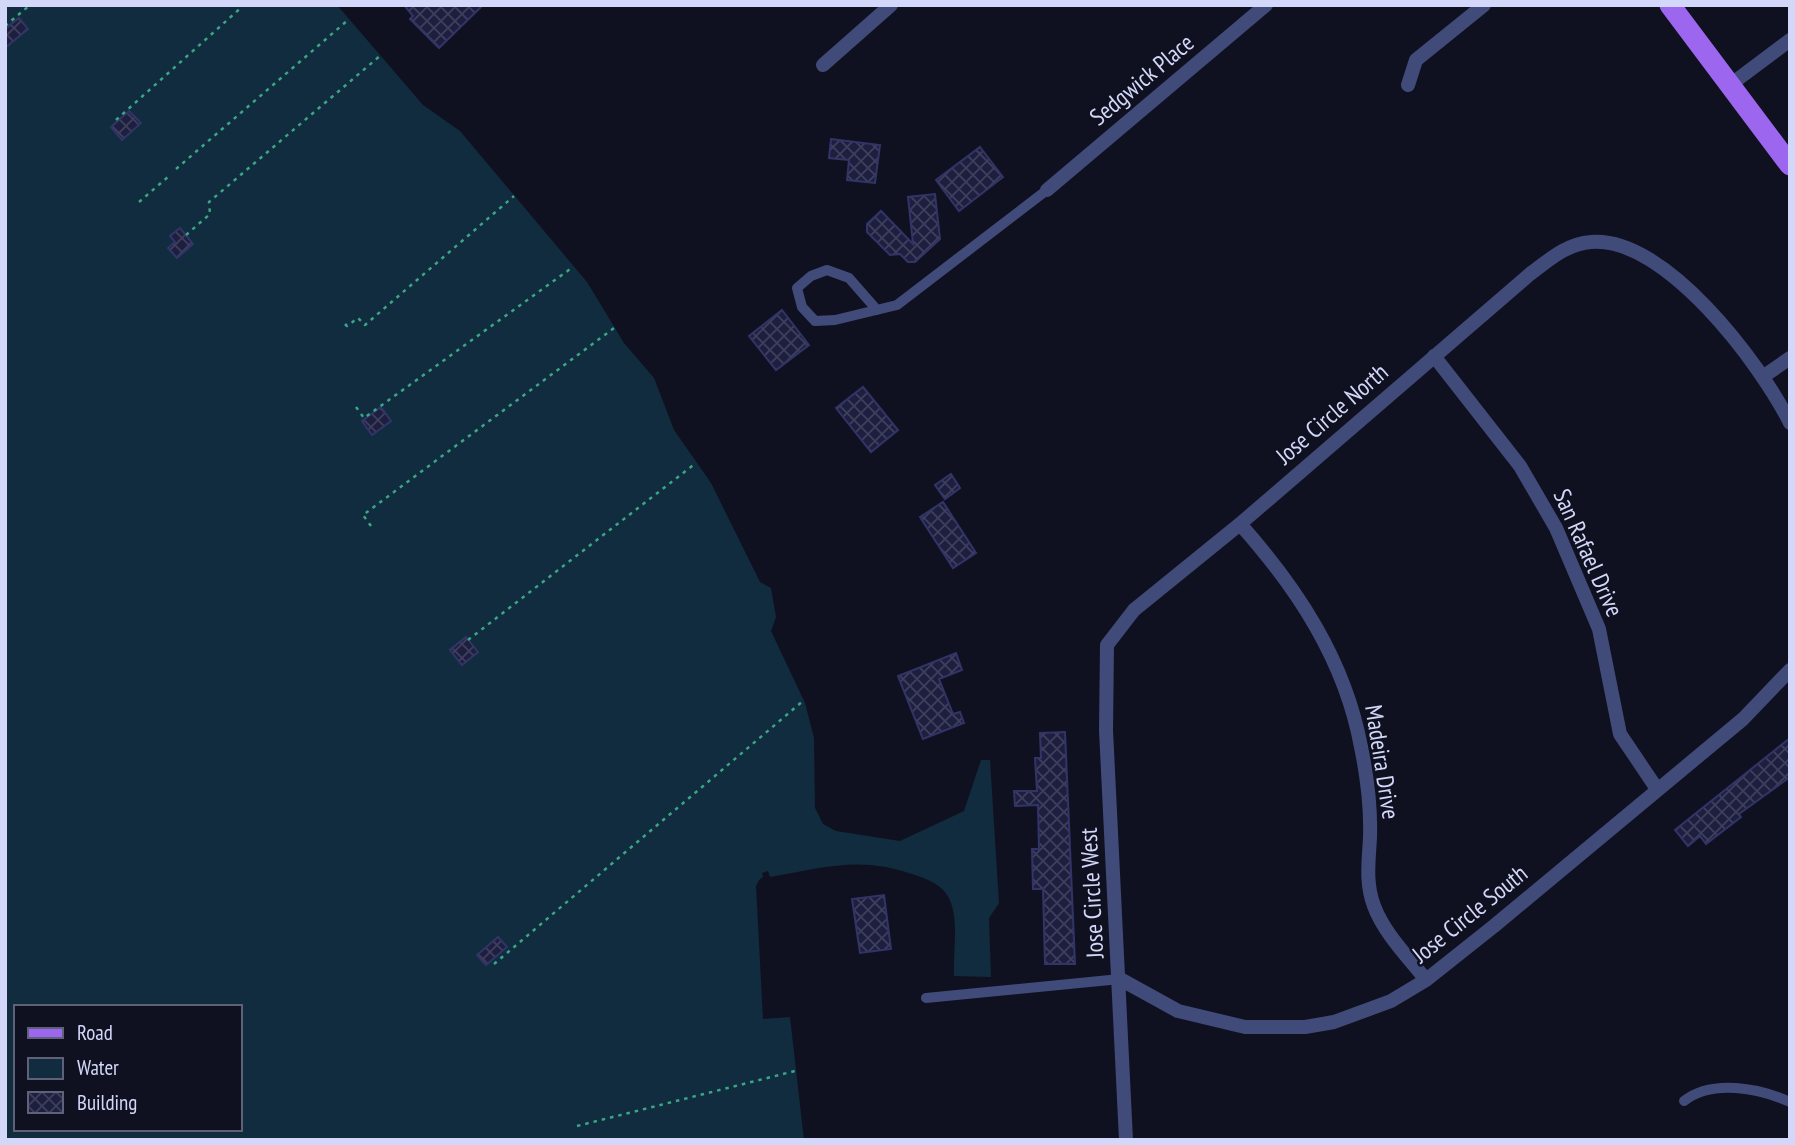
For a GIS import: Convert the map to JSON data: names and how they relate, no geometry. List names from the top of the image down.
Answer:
{
  "streets": {
    "street": [
      "Sedgwick Place",
      "Jose Circle North",
      "San Rafael Drive",
      "Madeira Drive",
      "Jose Circle West",
      "Jose Circle South"
    ]
  },
  "crossings": [
    ["Jose Circle North", "San Rafael Drive"],
    ["Jose Circle North", "Madeira Drive"],
    ["Jose Circle North", "Jose Circle West"],
    ["San Rafael Drive", "Jose Circle South"],
    ["Madeira Drive", "Jose Circle South"],
    ["Jose Circle West", "Jose Circle South"]
  ],
  "legend": ["Road", "Water", "Building"]
}
